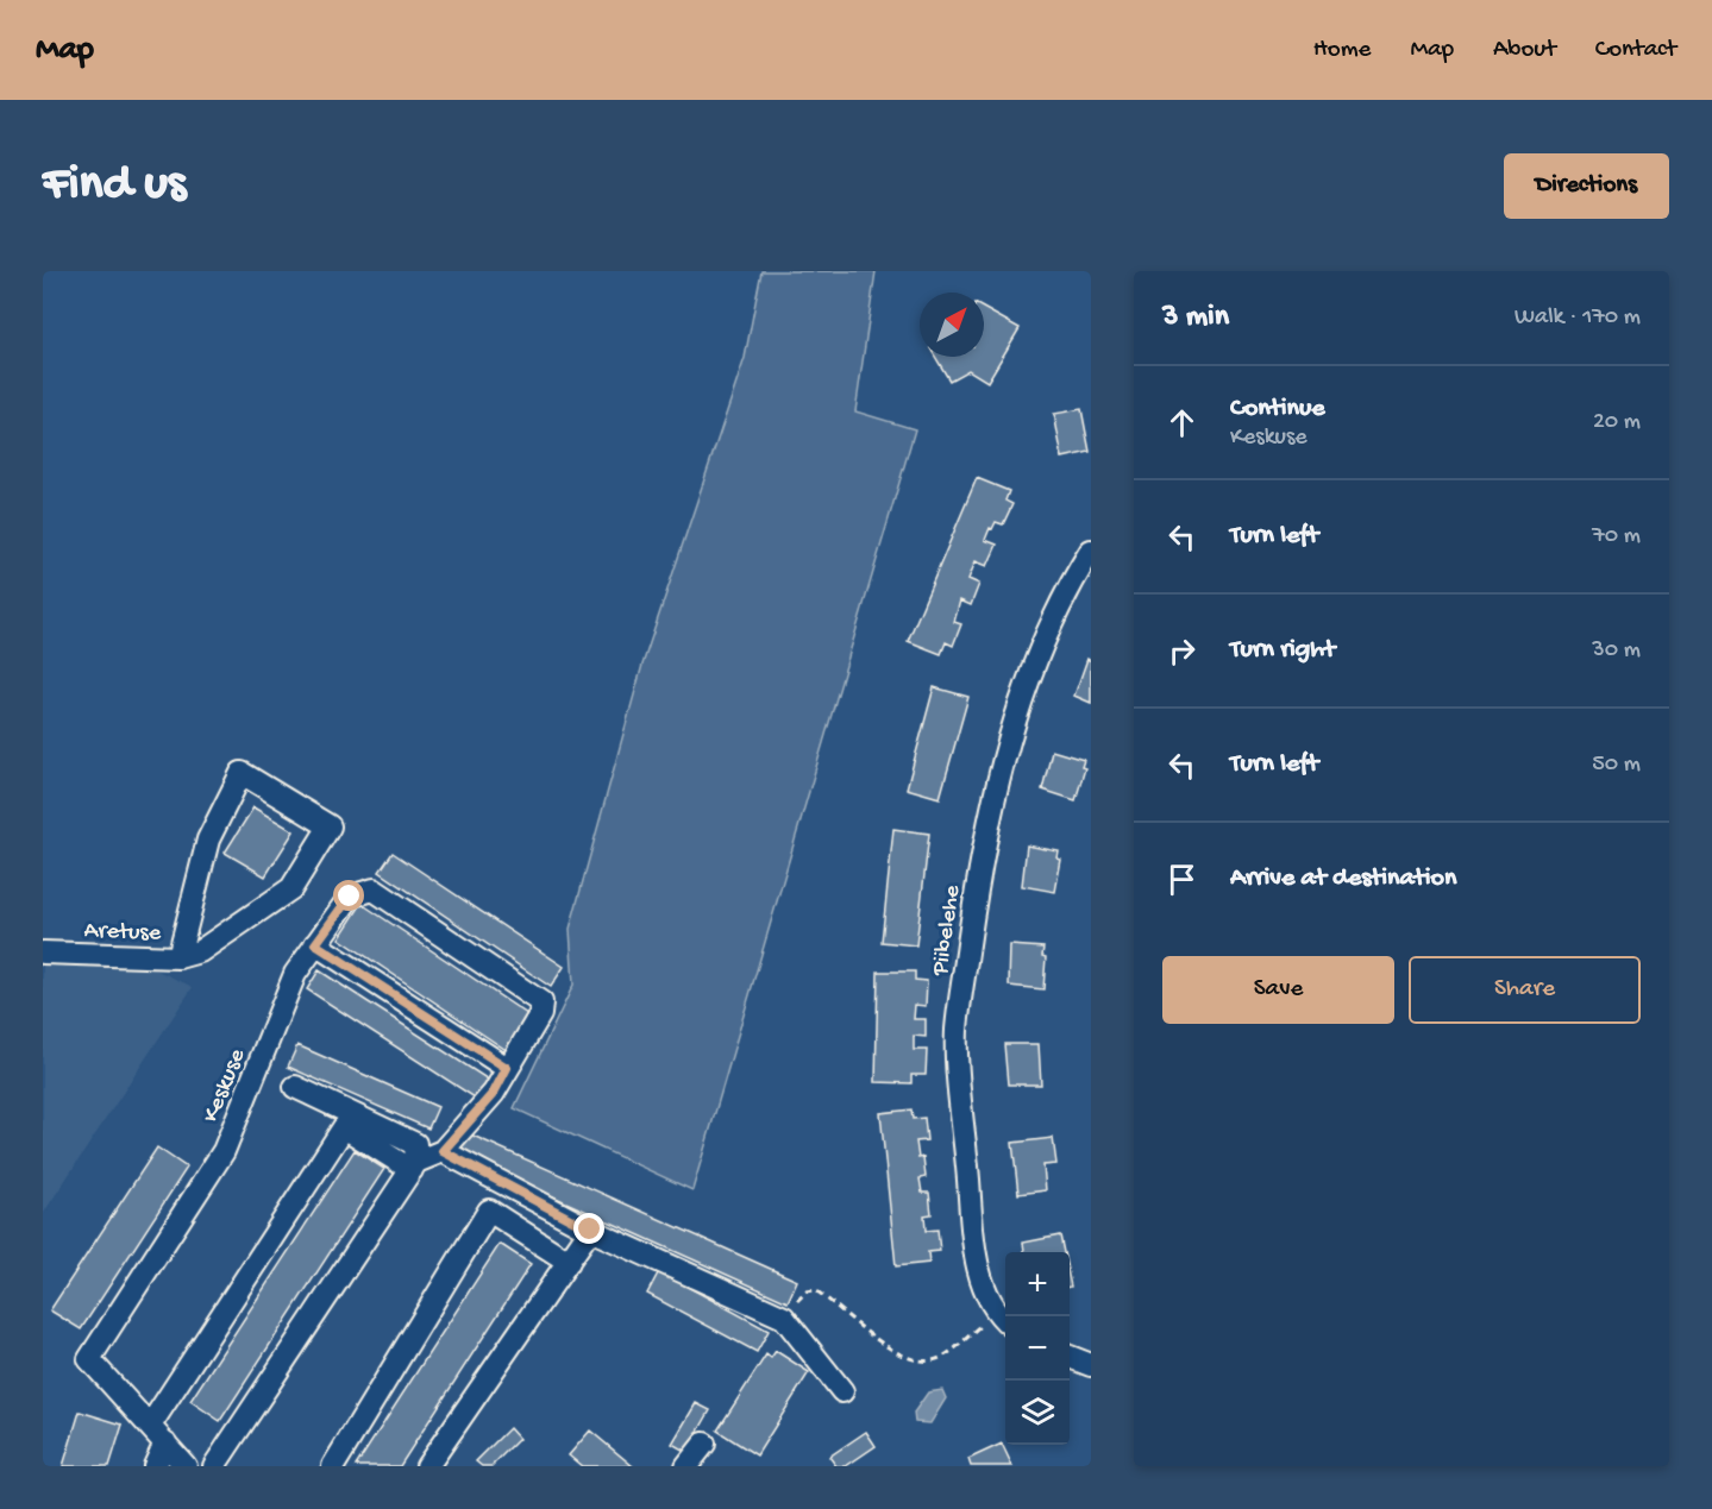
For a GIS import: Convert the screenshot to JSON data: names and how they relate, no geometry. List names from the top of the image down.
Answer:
{
  "streets": {
    "street": ["Aretuse", "Piibelehe", "Keskuse"]
  },
  "north": "top right",
  "page": {
    "header": "Map",
    "nav": [
      "Home",
      "Map",
      "About",
      "Contact"
    ],
    "buttons": [
      "Directions",
      ["Save", "Share"]
    ],
    "title": "Find us",
    "heading": ["3 min", "Walk · 170 m"],
    "list": [
      ["Continue", "Keskuse", "20 m"],
      ["Turn left", "70 m"],
      ["Turn right", "30 m"],
      ["Turn left", "50 m"],
      "Arrive at destination"
    ],
    "map_buttons": ["+", "−"]
  }
}
